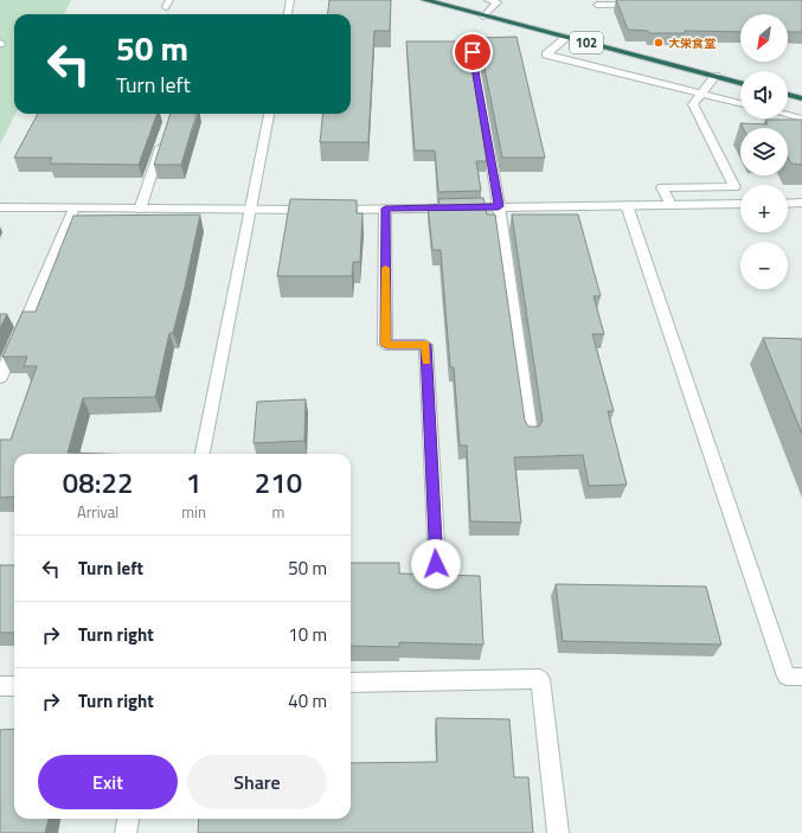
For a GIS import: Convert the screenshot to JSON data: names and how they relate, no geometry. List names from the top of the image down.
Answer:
{
  "streets": {
    "highway": ["102"]
  },
  "places": ["大栄食堂"],
  "north": "bottom left",
  "page": {
    "map_buttons": ["+", "−"],
    "turn": ["50 m", "Turn left"],
    "eta": [
      "08:22",
      "Arrival",
      "1",
      "min",
      "210",
      "m"
    ],
    "list": [
      {
        "name": "Turn left",
        "value": "50 m"
      },
      {
        "name": "Turn right",
        "value": "10 m"
      },
      {
        "name": "Turn right",
        "value": "40 m"
      }
    ],
    "buttons": ["Exit", "Share"]
  }
}
